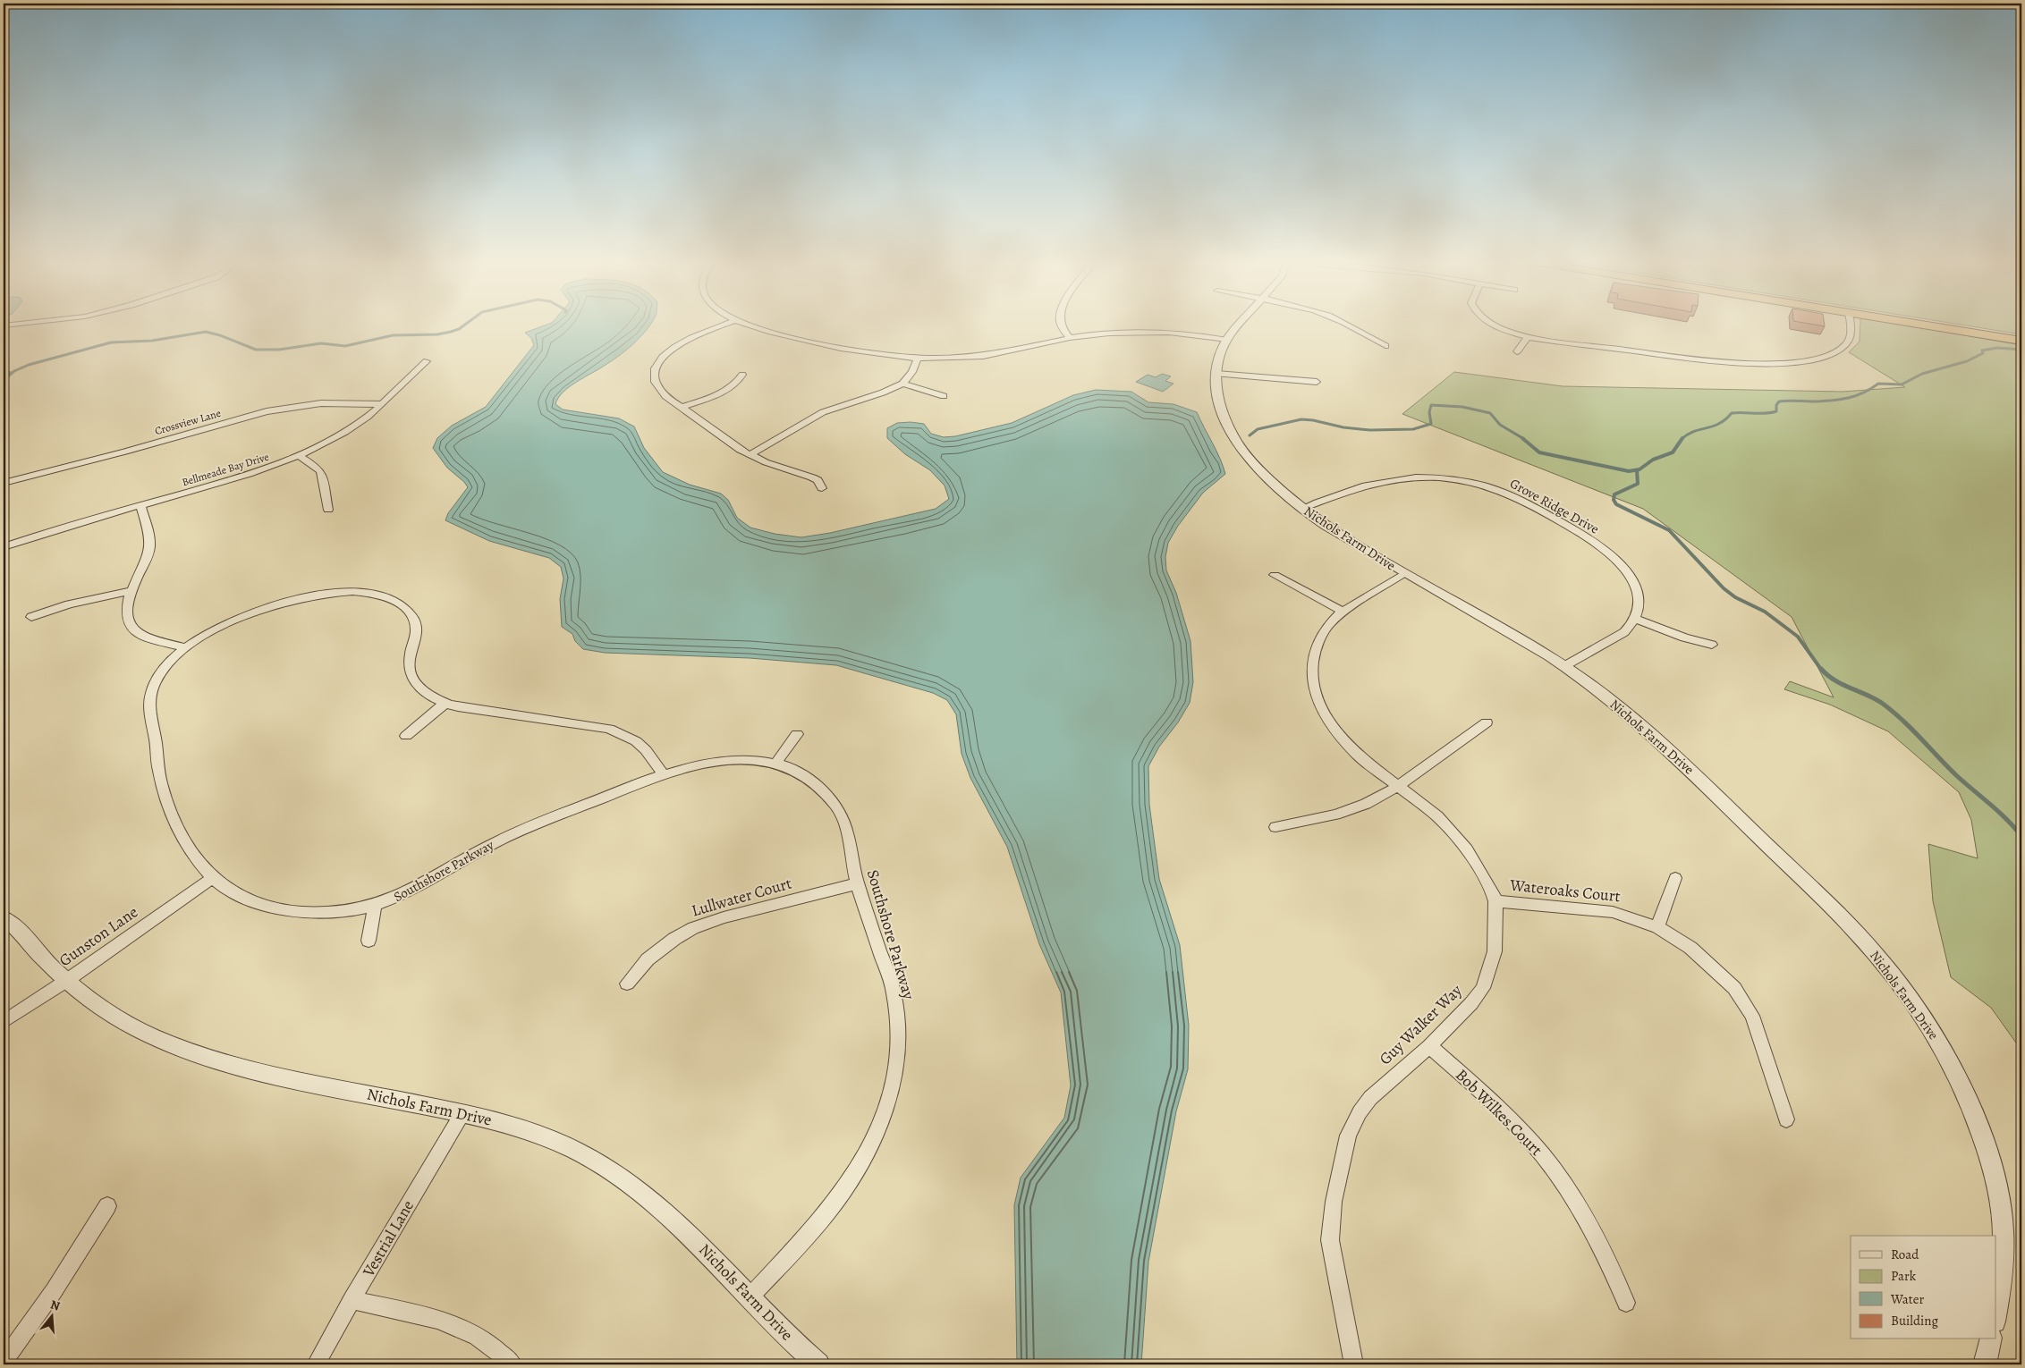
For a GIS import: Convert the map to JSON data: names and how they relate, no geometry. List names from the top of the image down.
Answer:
{
  "streets": {
    "street": [
      "Crossview Lane",
      "Bellmeade Bay Drive",
      "Grove Ridge Drive",
      "Nichols Farm Drive",
      "Southshore Parkway",
      "Wateroaks Court",
      "Lullwater Court",
      "Gunston Lane",
      "Guy Walker Way",
      "Bob Wilkes Court",
      "Vestrial Lane"
    ]
  },
  "crossings": [
    ["Crossview Lane", "Bellmeade Bay Drive"],
    ["Grove Ridge Drive", "Nichols Farm Drive"],
    ["Nichols Farm Drive", "Southshore Parkway"],
    ["Nichols Farm Drive", "Gunston Lane"],
    ["Nichols Farm Drive", "Guy Walker Way"],
    ["Nichols Farm Drive", "Vestrial Lane"],
    ["Southshore Parkway", "Lullwater Court"],
    ["Southshore Parkway", "Gunston Lane"],
    ["Wateroaks Court", "Guy Walker Way"],
    ["Guy Walker Way", "Bob Wilkes Court"]
  ],
  "legend": [
    "Road",
    "Park",
    "Water",
    "Building"
  ],
  "north": "top"
}
